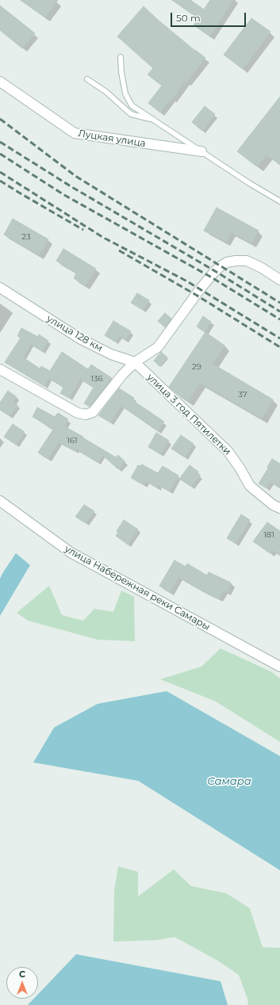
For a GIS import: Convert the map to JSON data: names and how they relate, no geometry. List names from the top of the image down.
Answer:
{
  "streets": {
    "street": [
      "Луцкая улица",
      "улица 128 км",
      "улица 3 год Пятилетки",
      "улица Набережная реки Самары"
    ]
  },
  "crossings": [
    ["улица 128 км", "улица 3 год Пятилетки"]
  ],
  "water": ["Самара"],
  "house_numbers": [
    "23",
    "29",
    "136",
    "37",
    "161",
    "181"
  ],
  "scale_bar": "50 m",
  "north": "top"
}
